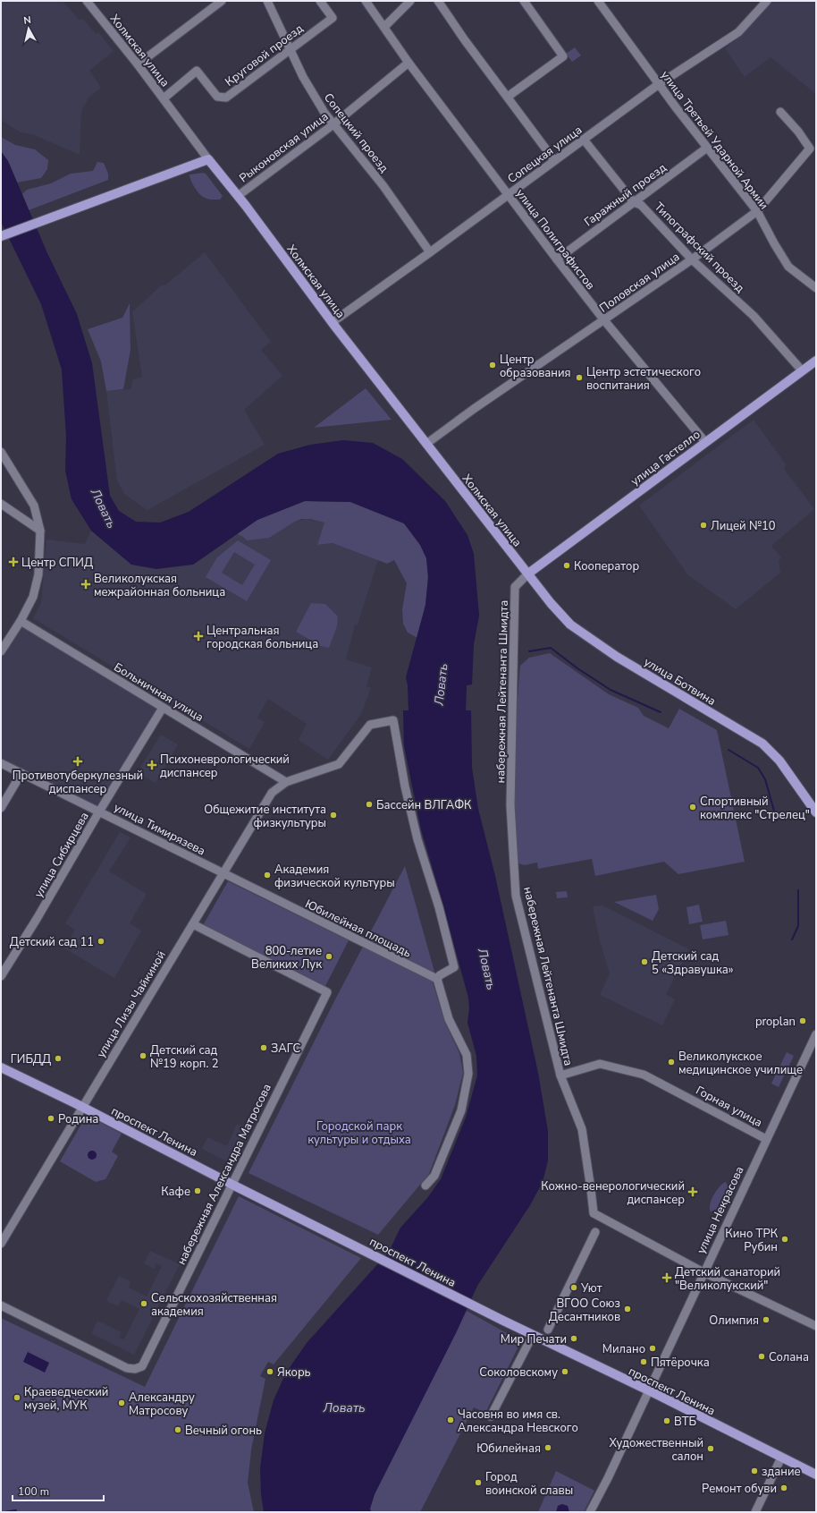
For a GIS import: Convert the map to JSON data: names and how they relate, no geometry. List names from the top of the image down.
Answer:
{
  "streets": {
    "main road": [
      "Холмская улица",
      "улица Гастелло",
      "улица Ботвина",
      "проспект Ленина"
    ],
    "street": [
      "Круговой проезд",
      "Сопецкий проезд",
      "улица Третьей Ударной Армии",
      "Рыконовская улица",
      "Сопецкая улица",
      "Гаражный проезд",
      "улица Полиграфистов",
      "Типографский проезд",
      "Половская улица",
      "Больничная улица",
      "набережная Лейтенанта Шмидта",
      "улица Тимирязева",
      "улица Сибирцева",
      "Юбилейная площадь",
      "улица Лизы Чайкиной",
      "Горная улица",
      "набережная Александра Матросова",
      "улица Некрасова"
    ]
  },
  "crossings": [
    ["Холмская улица", "Круговой проезд"],
    ["Холмская улица", "Рыконовская улица"],
    ["Холмская улица", "Сопецкая улица"],
    ["Холмская улица", "Половская улица"],
    ["Холмская улица", "улица Гастелло"],
    ["Холмская улица", "улица Ботвина"],
    ["Холмская улица", "набережная Лейтенанта Шмидта"],
    ["Круговой проезд", "Сопецкий проезд"],
    ["Сопецкий проезд", "Рыконовская улица"],
    ["Сопецкий проезд", "Сопецкая улица"],
    ["улица Третьей Ударной Армии", "Сопецкая улица"],
    ["улица Третьей Ударной Армии", "Гаражный проезд"],
    ["улица Третьей Ударной Армии", "Половская улица"],
    ["Рыконовская улица", "улица Полиграфистов"],
    ["Сопецкая улица", "улица Полиграфистов"],
    ["Сопецкая улица", "Типографский проезд"],
    ["Гаражный проезд", "улица Полиграфистов"],
    ["Гаражный проезд", "Типографский проезд"],
    ["улица Полиграфистов", "Половская улица"],
    ["улица Полиграфистов", "улица Гастелло"],
    ["Типографский проезд", "Половская улица"],
    ["Типографский проезд", "улица Гастелло"],
    ["улица Гастелло", "улица Ботвина"],
    ["улица Гастелло", "набережная Лейтенанта Шмидта"],
    ["улица Ботвина", "набережная Лейтенанта Шмидта"],
    ["Больничная улица", "улица Сибирцева"],
    ["Больничная улица", "улица Лизы Чайкиной"],
    ["набережная Лейтенанта Шмидта", "Горная улица"],
    ["набережная Лейтенанта Шмидта", "улица Некрасова"],
    ["улица Тимирязева", "улица Сибирцева"],
    ["улица Тимирязева", "Юбилейная площадь"],
    ["улица Тимирязева", "улица Лизы Чайкиной"],
    ["Юбилейная площадь", "улица Лизы Чайкиной"],
    ["улица Лизы Чайкиной", "проспект Ленина"],
    ["улица Лизы Чайкиной", "набережная Александра Матросова"],
    ["Горная улица", "улица Некрасова"],
    ["проспект Ленина", "набережная Александра Матросова"],
    ["проспект Ленина", "улица Некрасова"]
  ],
  "water": ["Ловать"],
  "parks": ["Городской парк культуры и отдыха"],
  "places": {
    "other": [
      "Центр образования",
      "Центр эстетического воспитания",
      "Лицей №10",
      "Кооператор",
      "Бассейн ВЛГАФК",
      "Спортивный комплекс \"Стрелец\"",
      "Общежитие института физкультуры",
      "Aкадемия физической культуры",
      "Детский сад 11",
      "800-летие Великих Лук",
      "Детский сад 5 «Здравушка»",
      "proplan",
      "ЗАГС",
      "Детский сад №19 корп. 2",
      "ГИБДД",
      "Великолукское медицинское училище",
      "Родина",
      "Кафе",
      "Кино ТРК Рубин",
      "Уют",
      "Сельскохозяйственная академия",
      "ВГОО Союз Десантников",
      "Олимпия",
      "Мир Печати",
      "Милано",
      "Солана",
      "Пятёрочка",
      "Якорь",
      "Соколовскому",
      "Краеведческий музей, МУК",
      "Александру Матросову",
      "Часовня во имя св. Александра Невского",
      "ВТБ",
      "Вечный огонь",
      "Юбилейная",
      "Художественный салон",
      "здание",
      "Город воинской славы",
      "Ремонт обуви"
    ],
    "health": [
      "Центр СПИД",
      "Великолукская межрайонная больница",
      "Центральная городская больница",
      "Противотуберкулезный диспансер",
      "Психоневрологический диспансер",
      "Кожно-венерологический диспансер",
      "Детский санаторий \"Великолукский\""
    ]
  },
  "scale_bar": "100 m",
  "north": "top"
}
